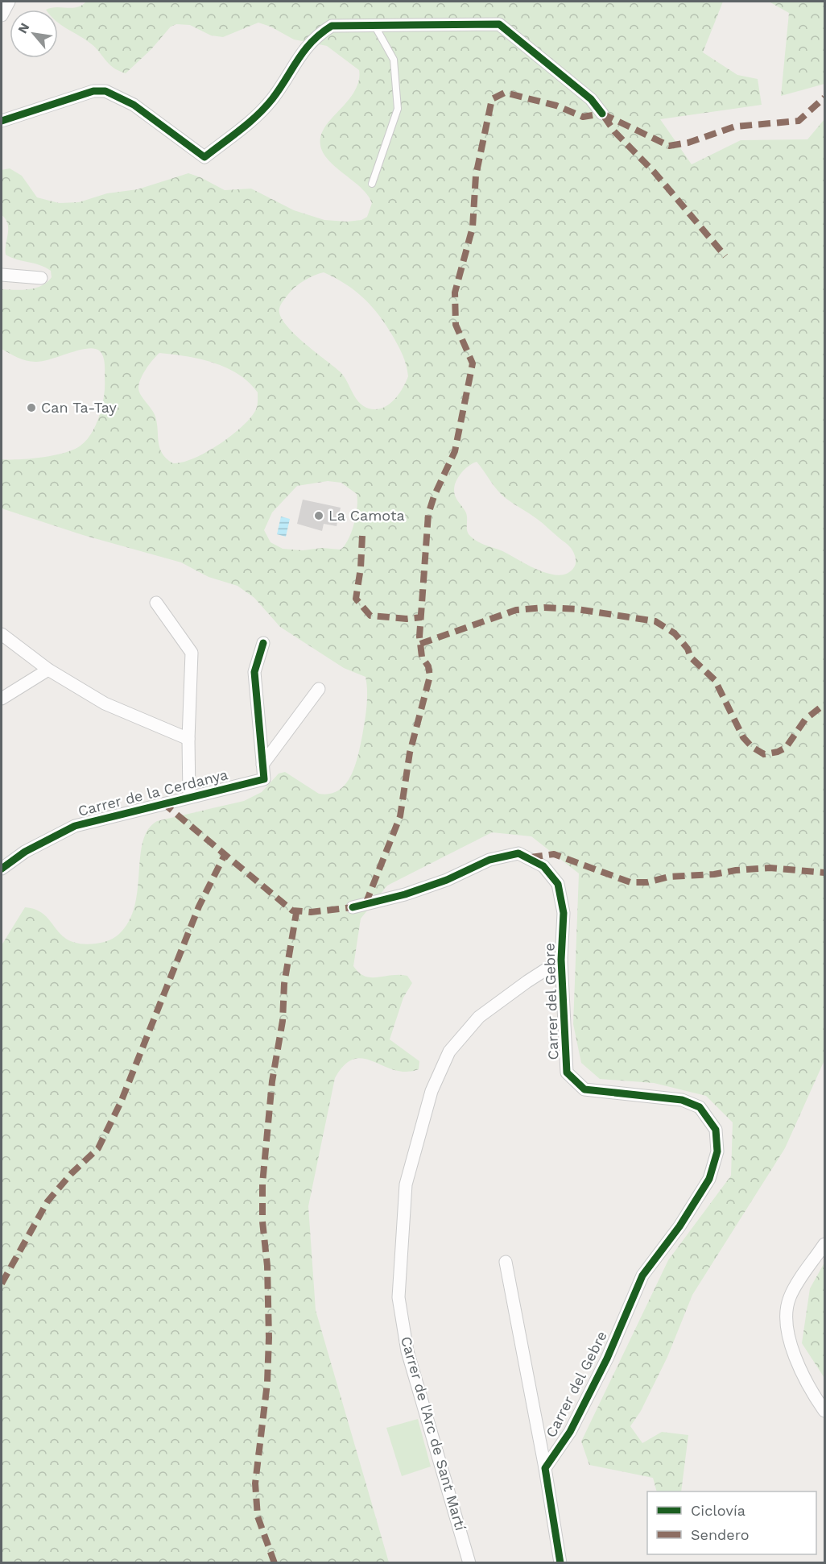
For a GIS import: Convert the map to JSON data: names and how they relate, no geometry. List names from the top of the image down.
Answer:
{
  "streets": {
    "street": ["Carrer de la Cerdanya", "Carrer del Gebre", "Carrer de l'Arc de Sant Martí"]
  },
  "crossings": [
    ["Carrer del Gebre", "Carrer de l'Arc de Sant Martí"]
  ],
  "places": ["Can Ta-Tay", "La Camota"],
  "legend": ["Ciclovía", "Sendero"],
  "north": "top left"
}
